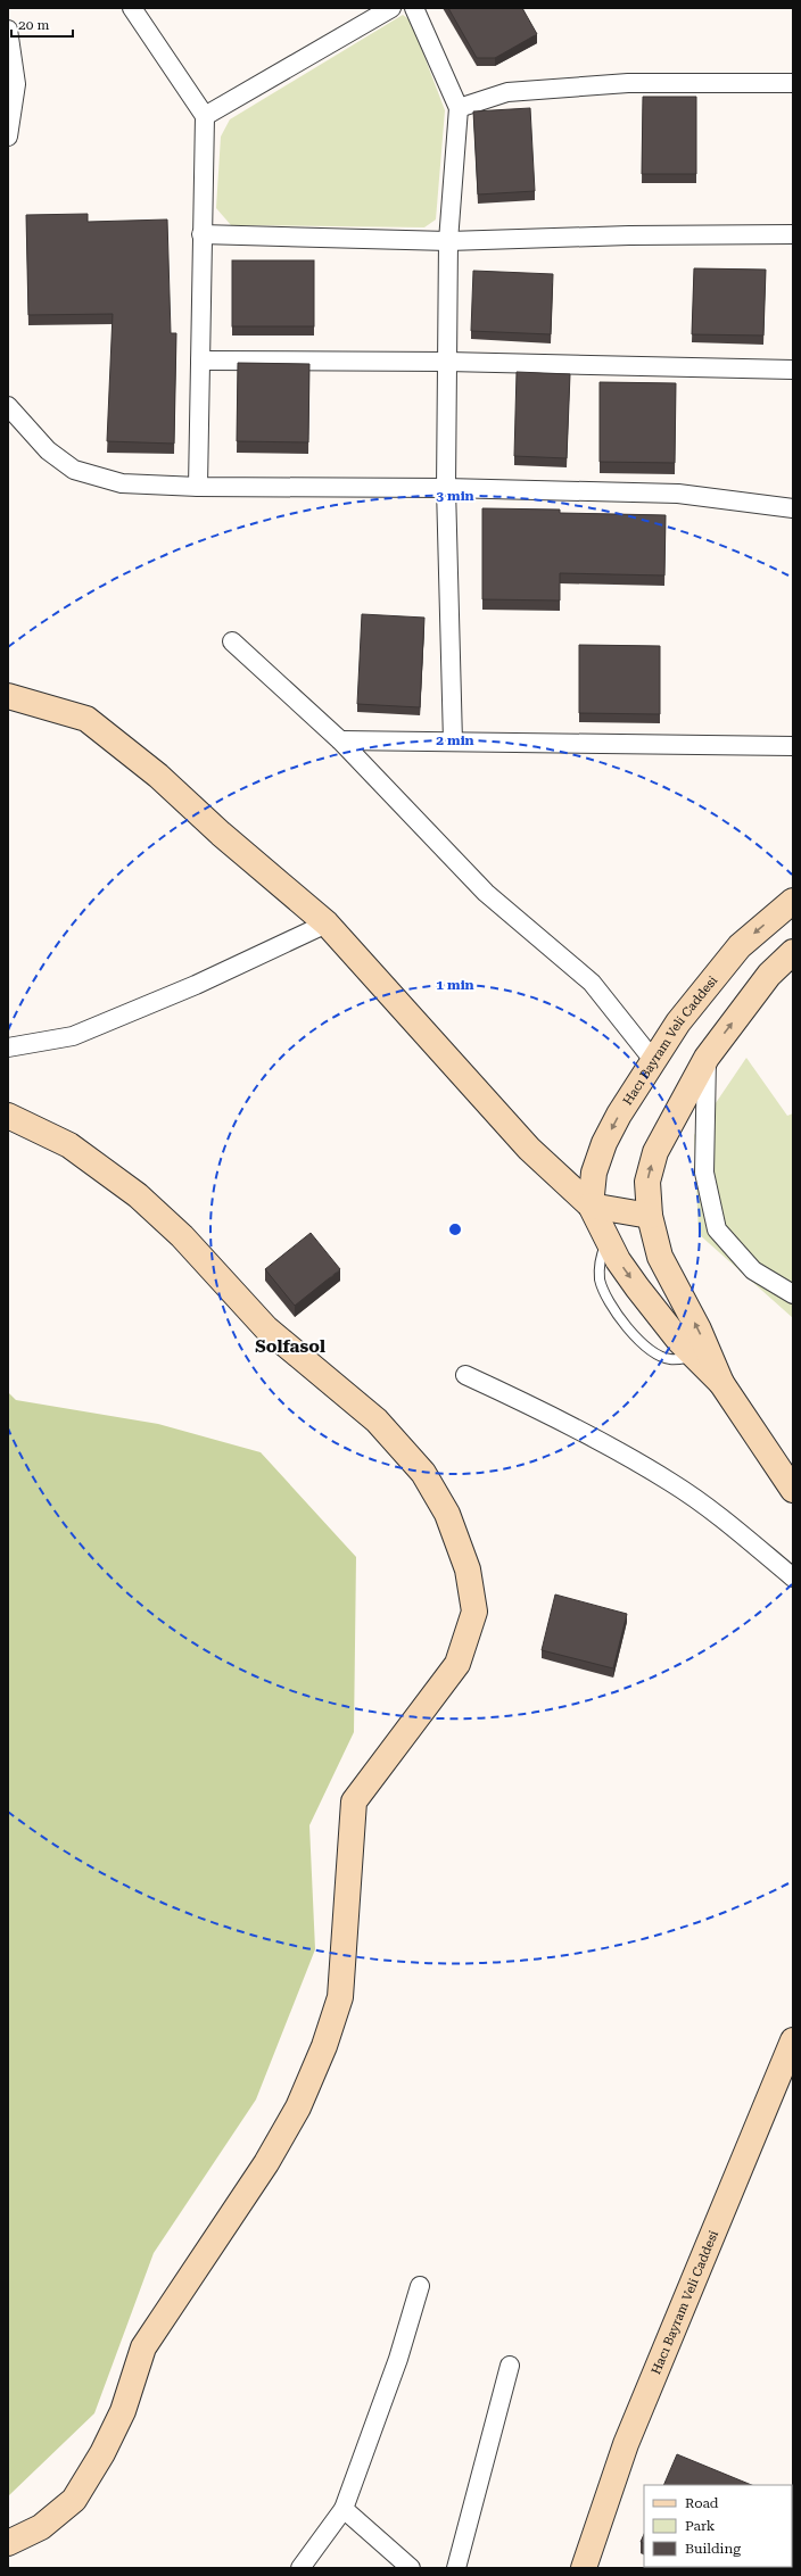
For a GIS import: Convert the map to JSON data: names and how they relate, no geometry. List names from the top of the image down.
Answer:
{
  "streets": {
    "street": ["Hacı Bayram Veli Caddesi"]
  },
  "districts": ["Solfasol"],
  "legend": ["Road", "Park", "Building"],
  "scale_bar": "20 m",
  "rings": ["3 min", "2 min", "1 min"]
}
